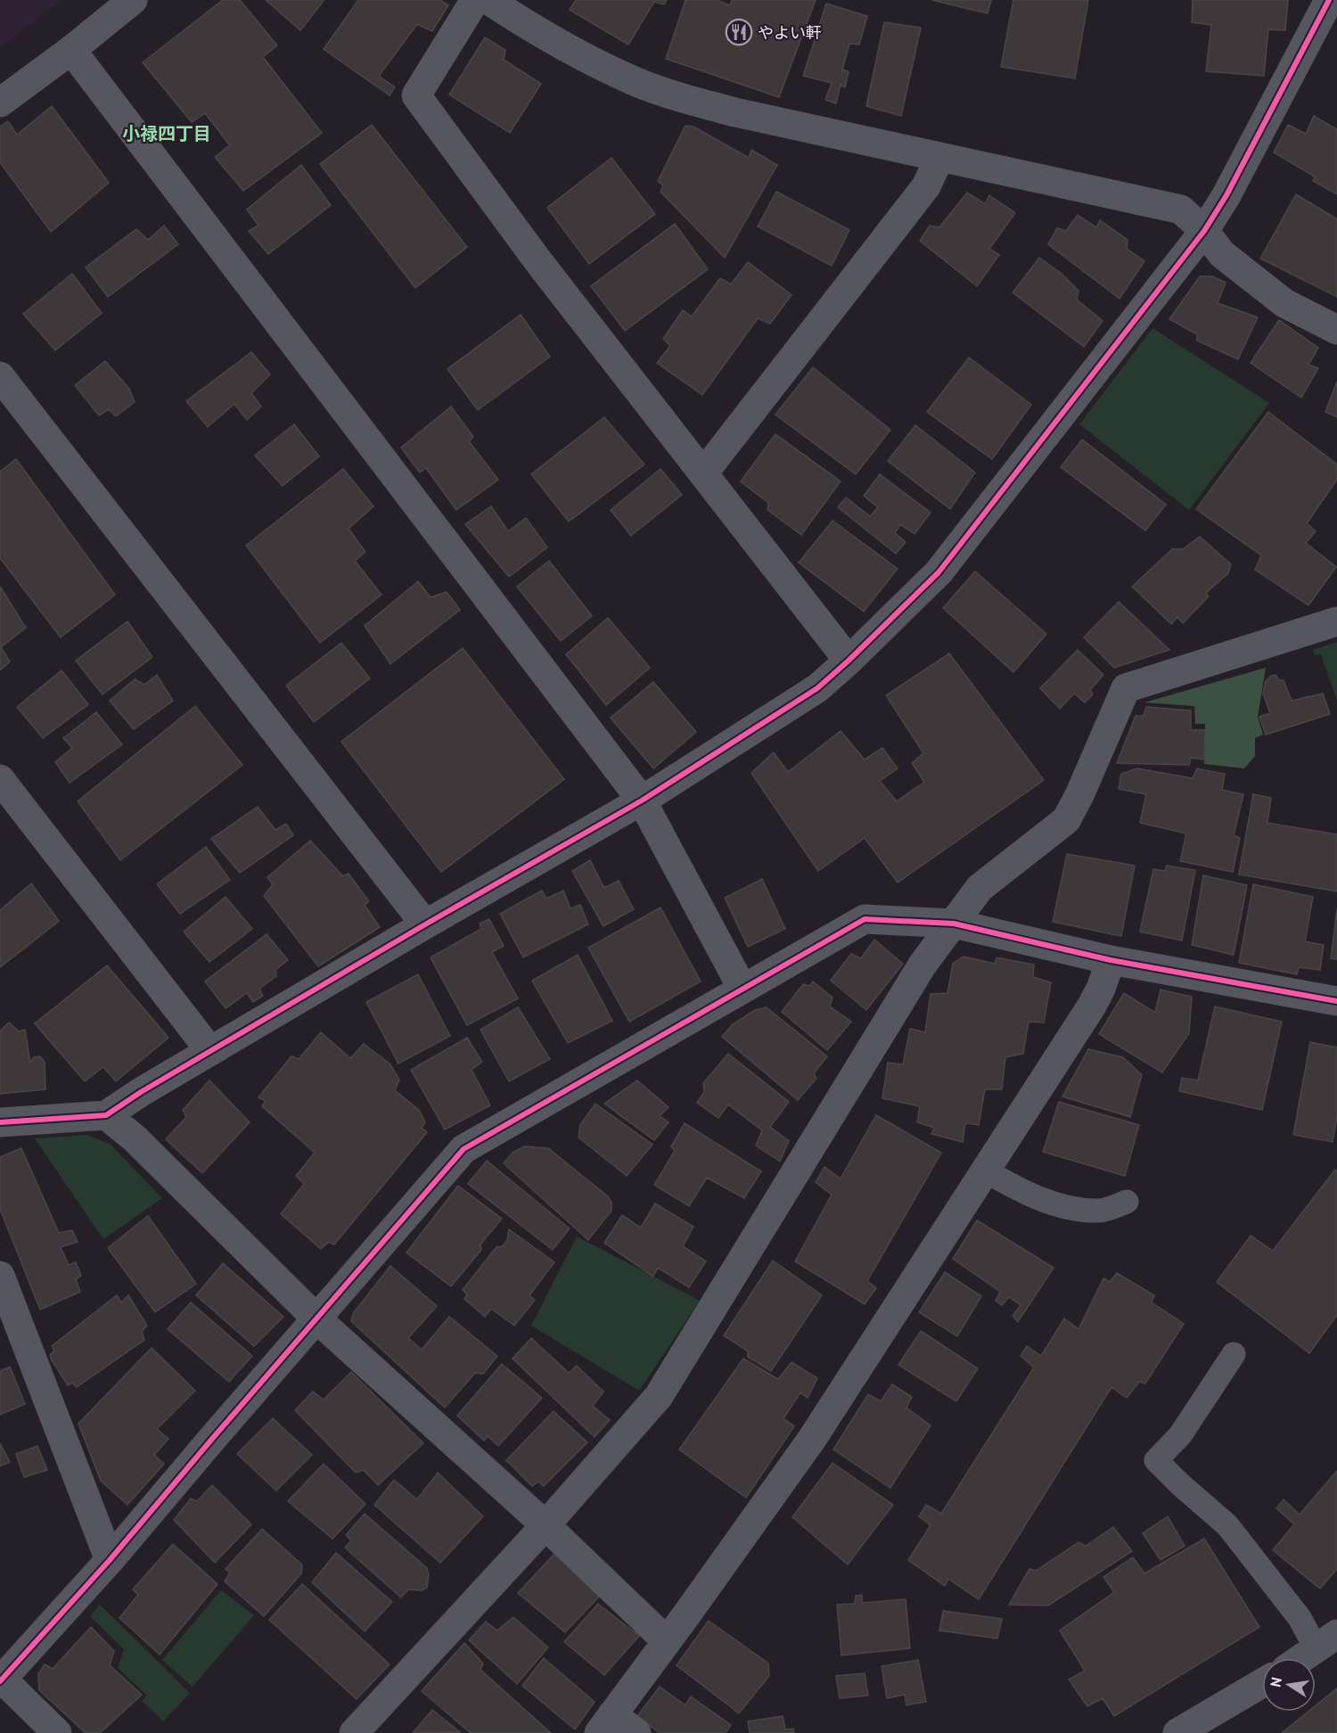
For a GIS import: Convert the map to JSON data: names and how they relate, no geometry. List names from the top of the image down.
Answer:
{
  "districts": ["小禄四丁目"],
  "places": {
    "restaurant": ["やよい軒"]
  },
  "north": "left"
}
